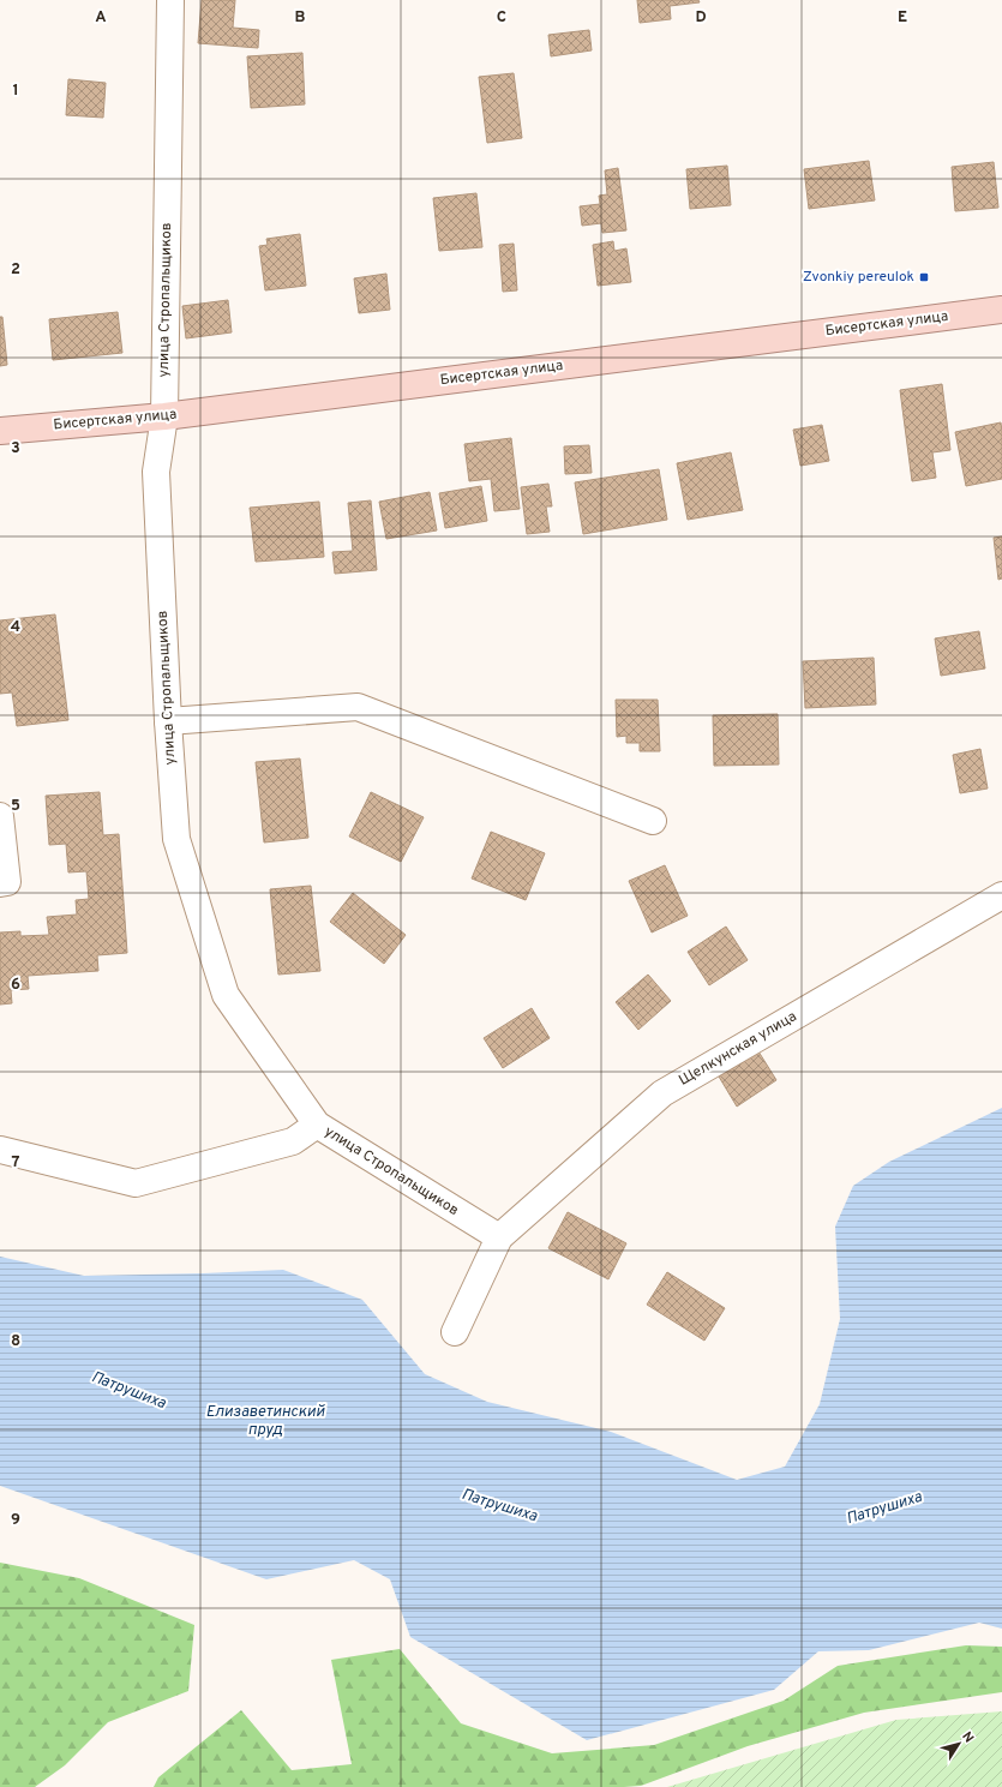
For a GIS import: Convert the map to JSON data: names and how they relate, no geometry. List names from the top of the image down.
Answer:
{
  "streets": {
    "main road": ["Бисертская улица"],
    "street": ["улица Стропальщиков", "Щелкунская улица"]
  },
  "crossings": [
    ["улица Стропальщиков", "Бисертская улица"],
    ["улица Стропальщиков", "Щелкунская улица"]
  ],
  "water": ["Патрушиха", "Елизаветинский пруд"],
  "places": {
    "transit": ["Zvonkiy pereulok"]
  },
  "north": "top right",
  "grid": {
    "columns": [
      "A",
      "B",
      "C",
      "D",
      "E"
    ],
    "rows": [
      "1",
      "2",
      "3",
      "4",
      "5",
      "6",
      "7",
      "8",
      "9"
    ]
  }
}
